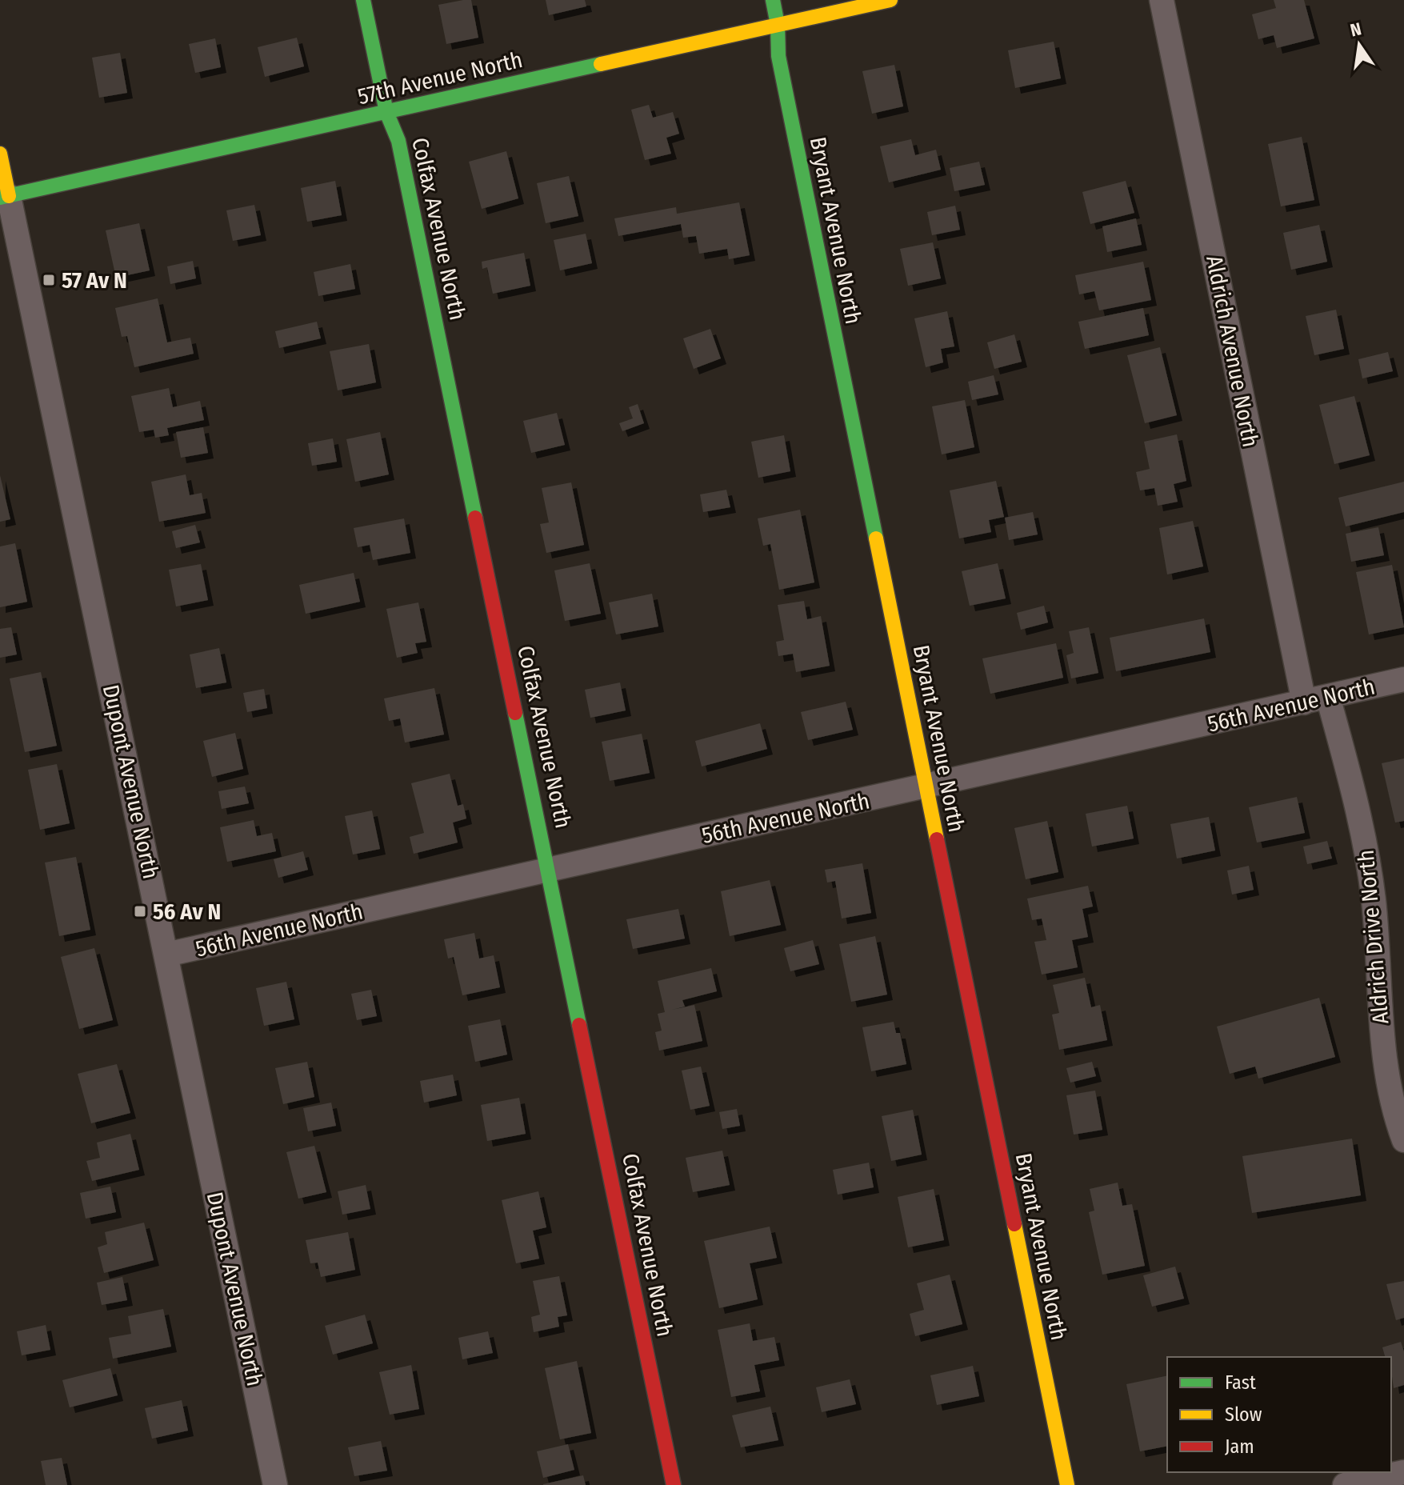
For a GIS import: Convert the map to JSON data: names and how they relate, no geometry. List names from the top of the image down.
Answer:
{
  "streets": {
    "street": [
      "57th Avenue North",
      "Colfax Avenue North",
      "Bryant Avenue North",
      "Aldrich Avenue North",
      "56th Avenue North",
      "Dupont Avenue North",
      "Aldrich Drive North"
    ]
  },
  "crossings": [
    ["57th Avenue North", "Colfax Avenue North"],
    ["57th Avenue North", "Bryant Avenue North"],
    ["57th Avenue North", "Dupont Avenue North"],
    ["Colfax Avenue North", "56th Avenue North"],
    ["Bryant Avenue North", "56th Avenue North"],
    ["Aldrich Avenue North", "56th Avenue North"],
    ["56th Avenue North", "Dupont Avenue North"],
    ["56th Avenue North", "Aldrich Drive North"]
  ],
  "places": {
    "transit": ["57 Av N", "56 Av N"]
  },
  "legend": ["Fast", "Slow", "Jam"],
  "north": "top"
}
